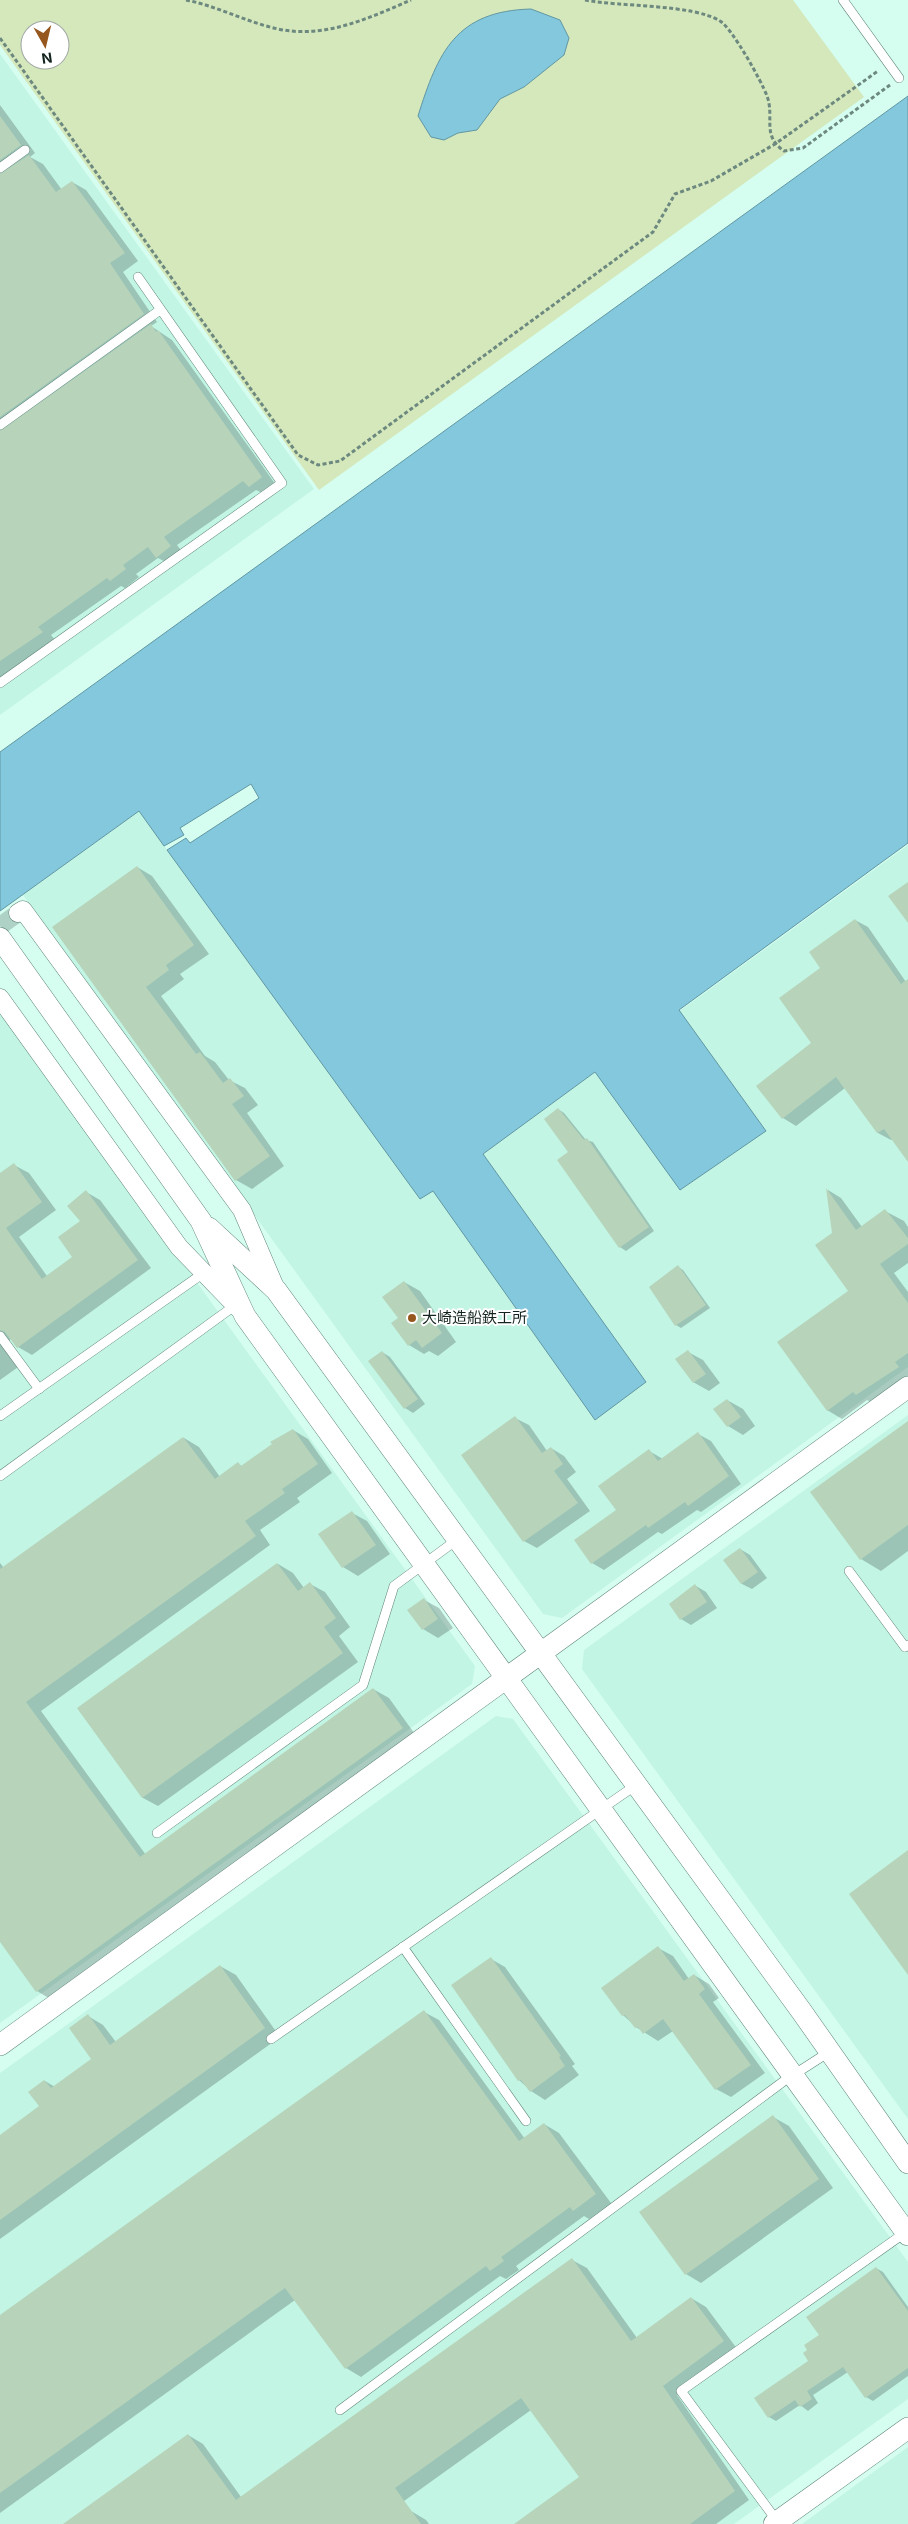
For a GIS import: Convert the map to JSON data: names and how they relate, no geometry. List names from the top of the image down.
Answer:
{
  "places": ["大崎造船鉄工所"],
  "north": "bottom"
}
